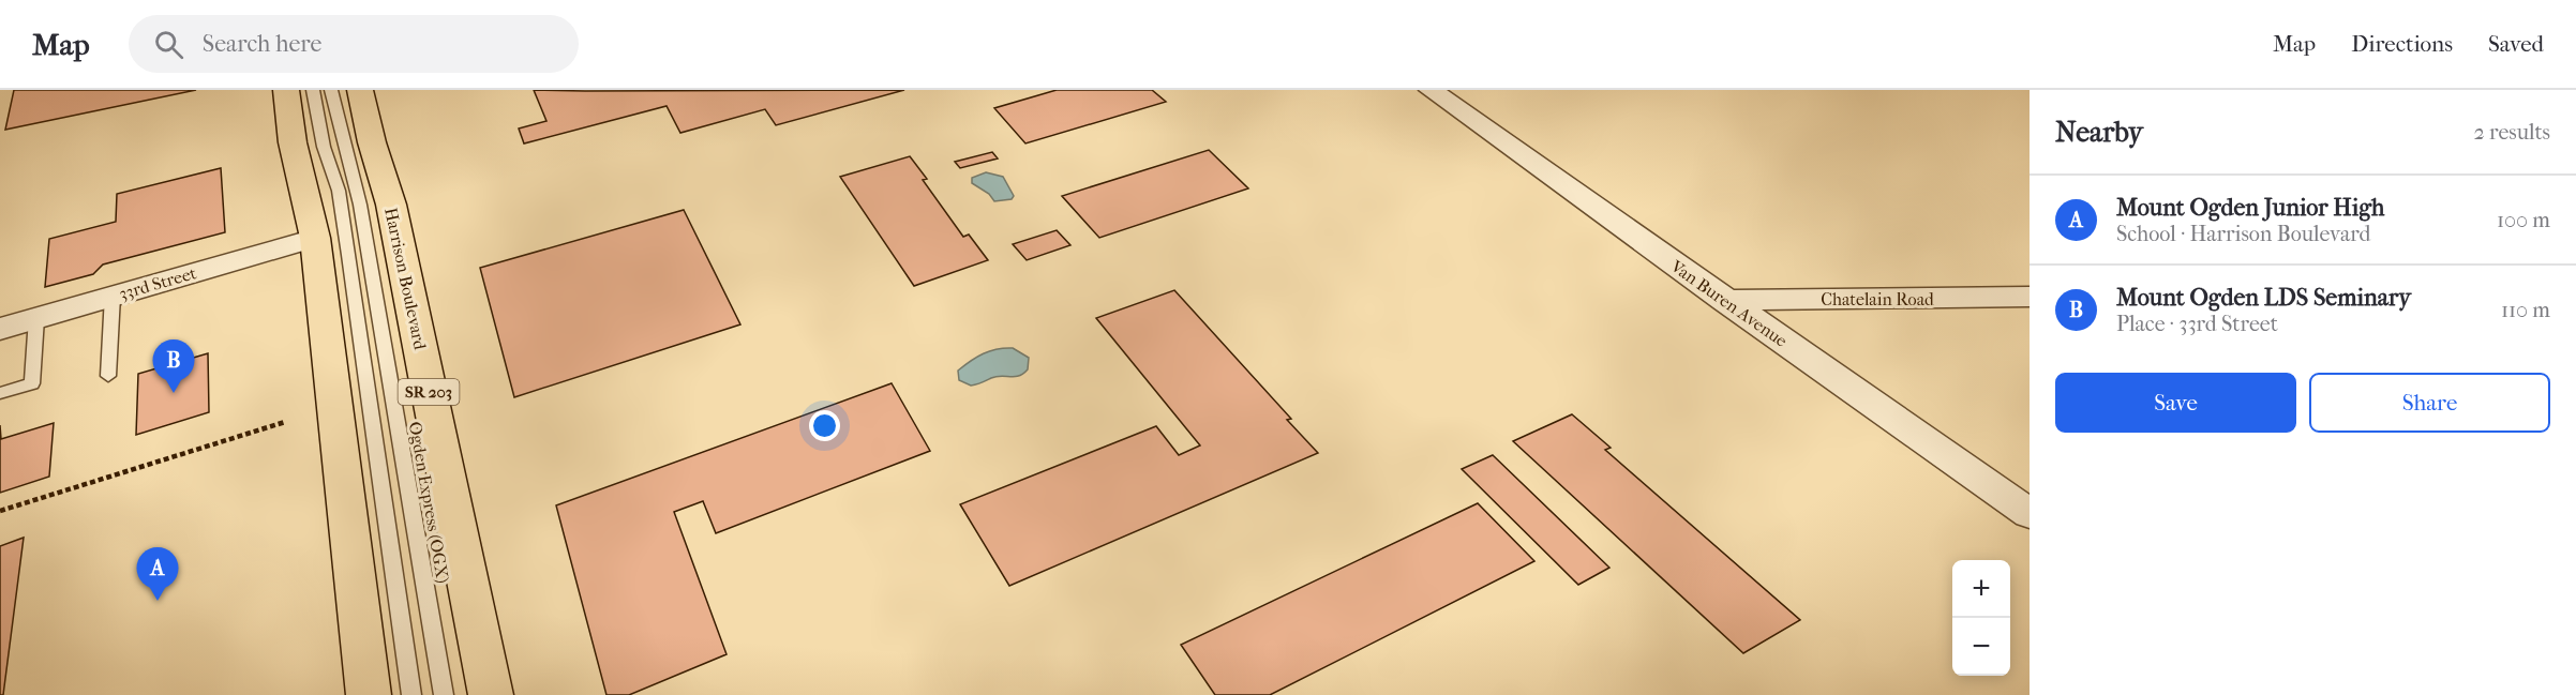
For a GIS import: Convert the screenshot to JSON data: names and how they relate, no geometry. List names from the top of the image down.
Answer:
{
  "streets": {
    "main road": ["Harrison Boulevard", "SR 203"],
    "street": ["33rd Street", "Chatelain Road", "Van Buren Avenue"],
    "lane": ["Ogden Express (OGX)"]
  },
  "crossings": [
    ["Chatelain Road", "Van Buren Avenue"]
  ],
  "page": {
    "header": "Map",
    "search": "Search here",
    "nav": ["Map", "Directions", "Saved"],
    "heading": ["Nearby", "2 results"],
    "list": [
      {
        "mark": "A",
        "name": "Mount Ogden Junior High",
        "note": "School · Harrison Boulevard",
        "value": "100 m"
      },
      {
        "mark": "B",
        "name": "Mount Ogden LDS Seminary",
        "note": "Place · 33rd Street",
        "value": "110 m"
      }
    ],
    "pins": ["B", "A"],
    "buttons": ["Save", "Share"],
    "map_buttons": ["+", "−"]
  }
}
